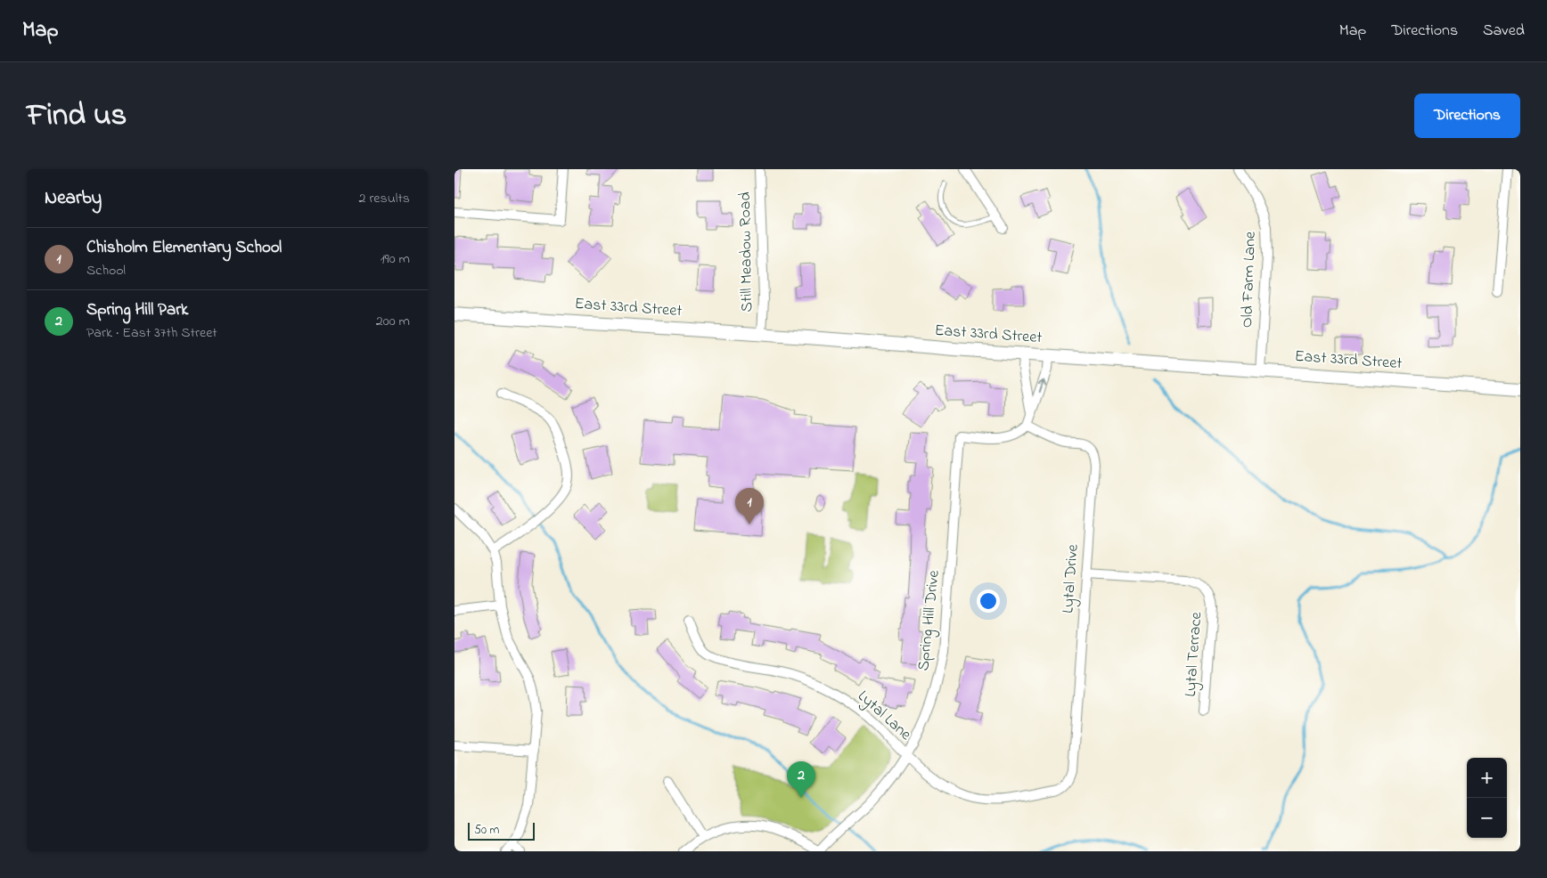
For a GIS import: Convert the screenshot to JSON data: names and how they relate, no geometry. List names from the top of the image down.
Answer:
{
  "streets": {
    "street": [
      "Still Meadow Road",
      "Old Farm Lane",
      "East 33rd Street",
      "Lytal Drive",
      "Spring Hill Drive",
      "Lytal Terrace",
      "Lytal Lane"
    ]
  },
  "crossings": [
    ["Still Meadow Road", "East 33rd Street"],
    ["Old Farm Lane", "East 33rd Street"],
    ["Lytal Drive", "Spring Hill Drive"],
    ["Lytal Drive", "Lytal Terrace"],
    ["Lytal Drive", "Lytal Lane"],
    ["Spring Hill Drive", "Lytal Lane"]
  ],
  "scale_bar": "50 m",
  "page": {
    "header": "Map",
    "nav": ["Map", "Directions", "Saved"],
    "title": "Find us",
    "buttons": "Directions",
    "heading": ["Nearby", "2 results"],
    "list": [
      {
        "mark": "1",
        "name": "Chisholm Elementary School",
        "note": "School",
        "value": "190 m"
      },
      {
        "mark": "2",
        "name": "Spring Hill Park",
        "note": "Park · East 37th Street",
        "value": "200 m"
      }
    ],
    "pins": ["1", "2"],
    "map_buttons": ["+", "−"],
    "scale": "50 m"
  }
}
